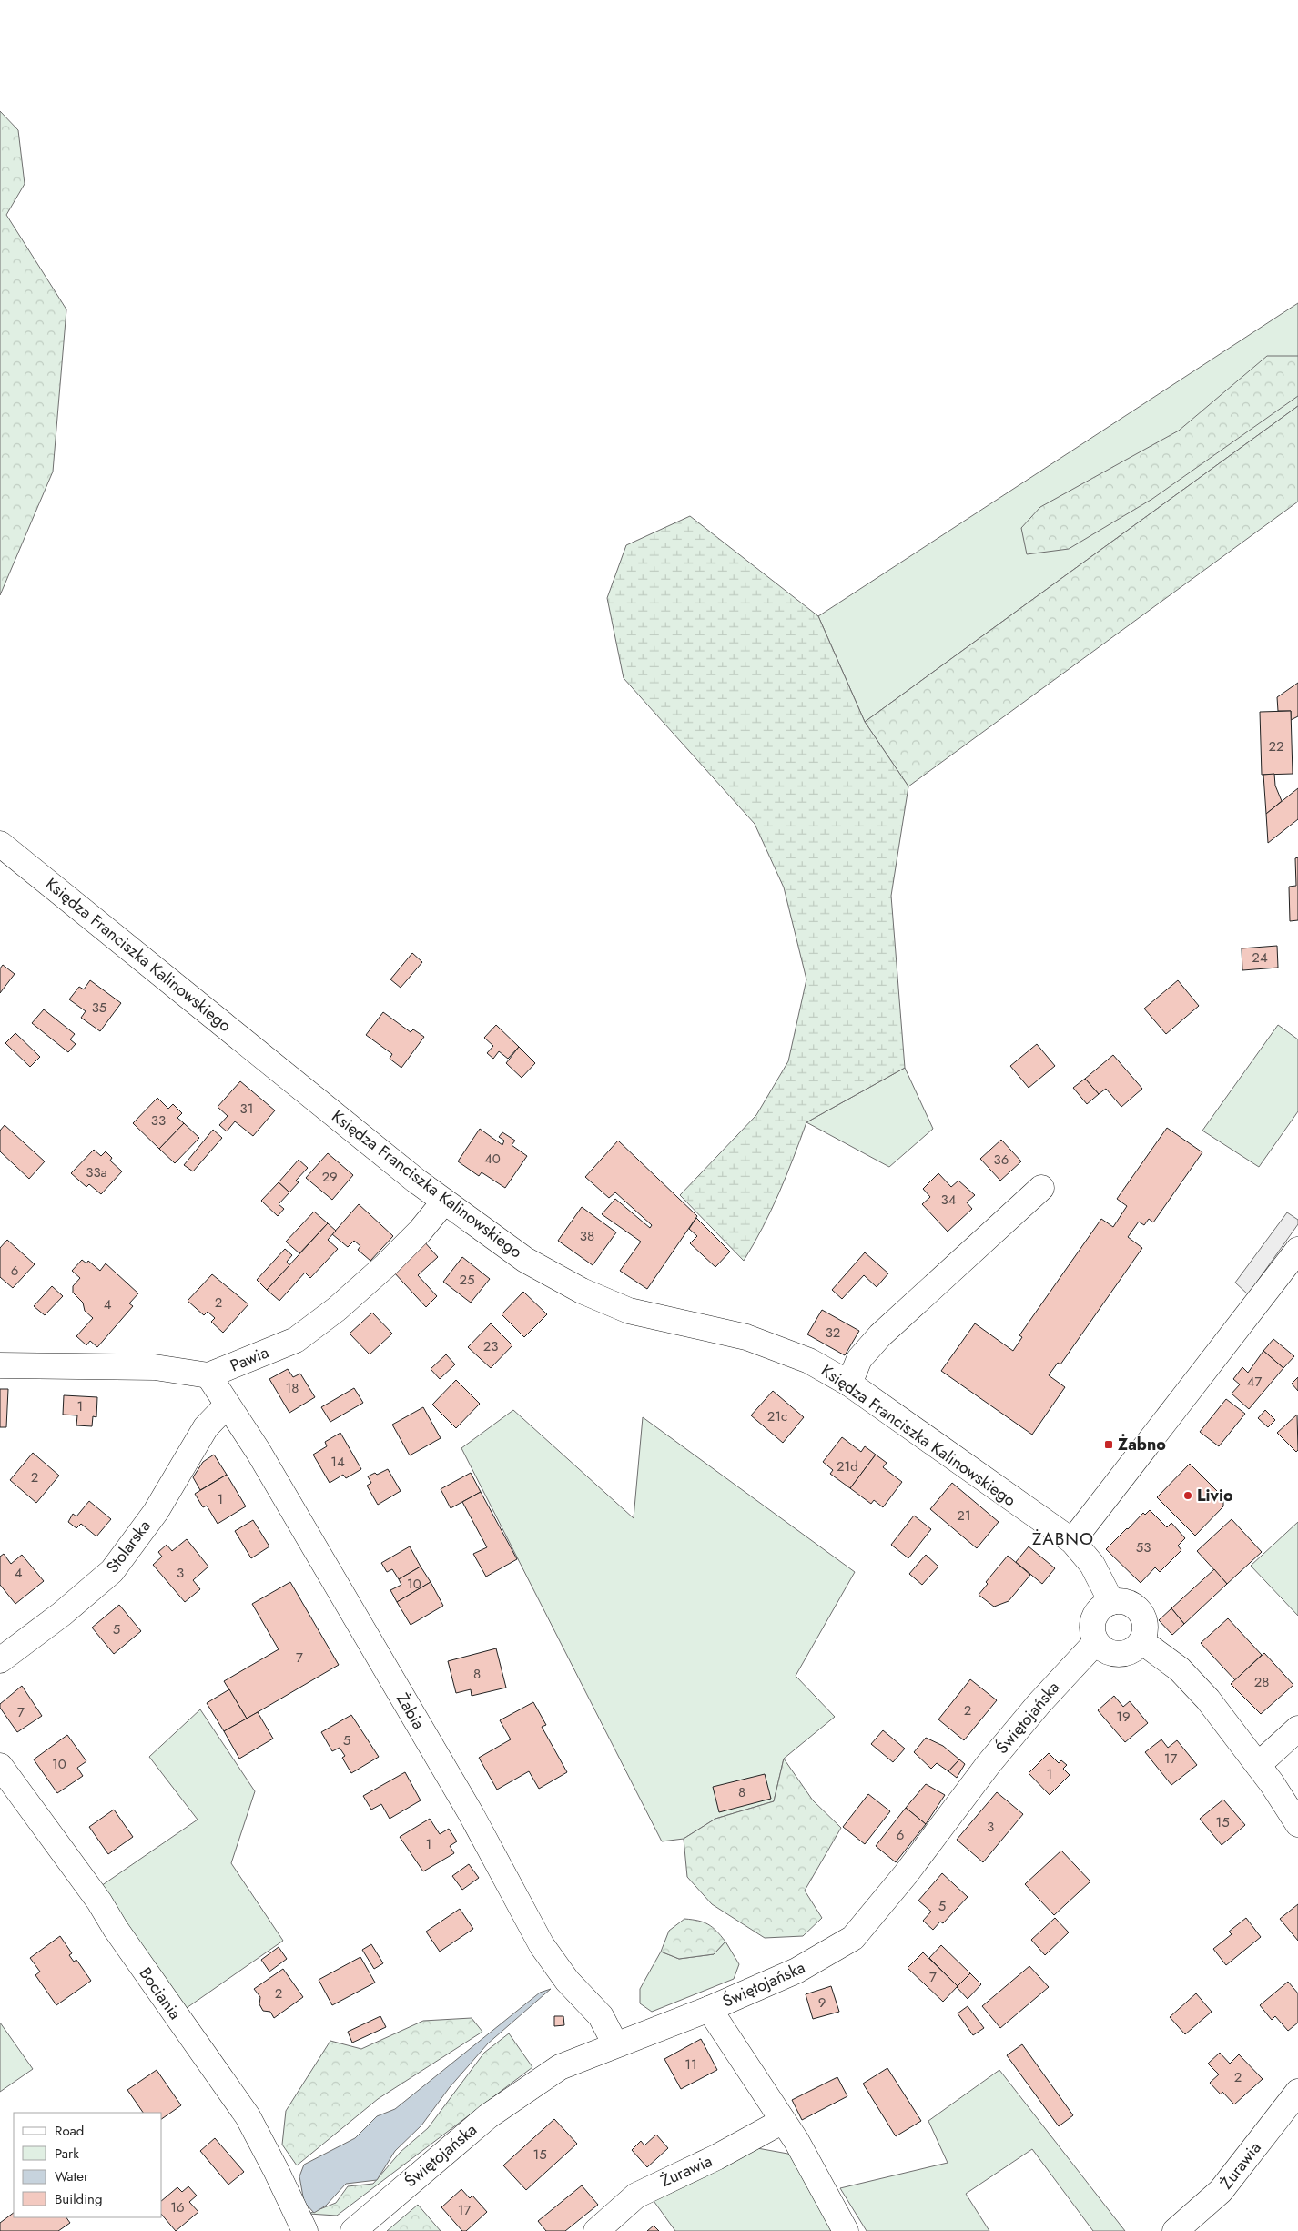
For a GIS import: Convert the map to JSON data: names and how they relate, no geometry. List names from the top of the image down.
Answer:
{
  "streets": {
    "street": [
      "Księdza Franciszka Kalinowskiego",
      "Pawia",
      "Stolarska",
      "Żabia",
      "Świętojańska",
      "Bociania",
      "Żurawia"
    ]
  },
  "crossings": [
    ["Księdza Franciszka Kalinowskiego", "Pawia"],
    ["Księdza Franciszka Kalinowskiego", "Świętojańska"],
    ["Pawia", "Żabia"],
    ["Stolarska", "Żabia"],
    ["Żabia", "Świętojańska"]
  ],
  "districts": ["ŻABNO"],
  "places": {
    "transit": ["Żabno"],
    "other": ["Livio"]
  },
  "house_numbers": [
    "22",
    "24",
    "35",
    "31",
    "33",
    "40",
    "36",
    "33a",
    "29",
    "34",
    "38",
    "6",
    "25",
    "2",
    "4",
    "32",
    "23",
    "47",
    "18",
    "1",
    "21c",
    "14",
    "21d",
    "2",
    "1",
    "21",
    "53",
    "4",
    "3",
    "10",
    "5",
    "7",
    "8",
    "28",
    "2",
    "7",
    "19",
    "5",
    "17",
    "10",
    "1",
    "8",
    "15",
    "3",
    "6",
    "1",
    "5",
    "7",
    "2",
    "9",
    "11",
    "2",
    "15",
    "16",
    "17"
  ],
  "legend": [
    "Road",
    "Park",
    "Water",
    "Building"
  ]
}
